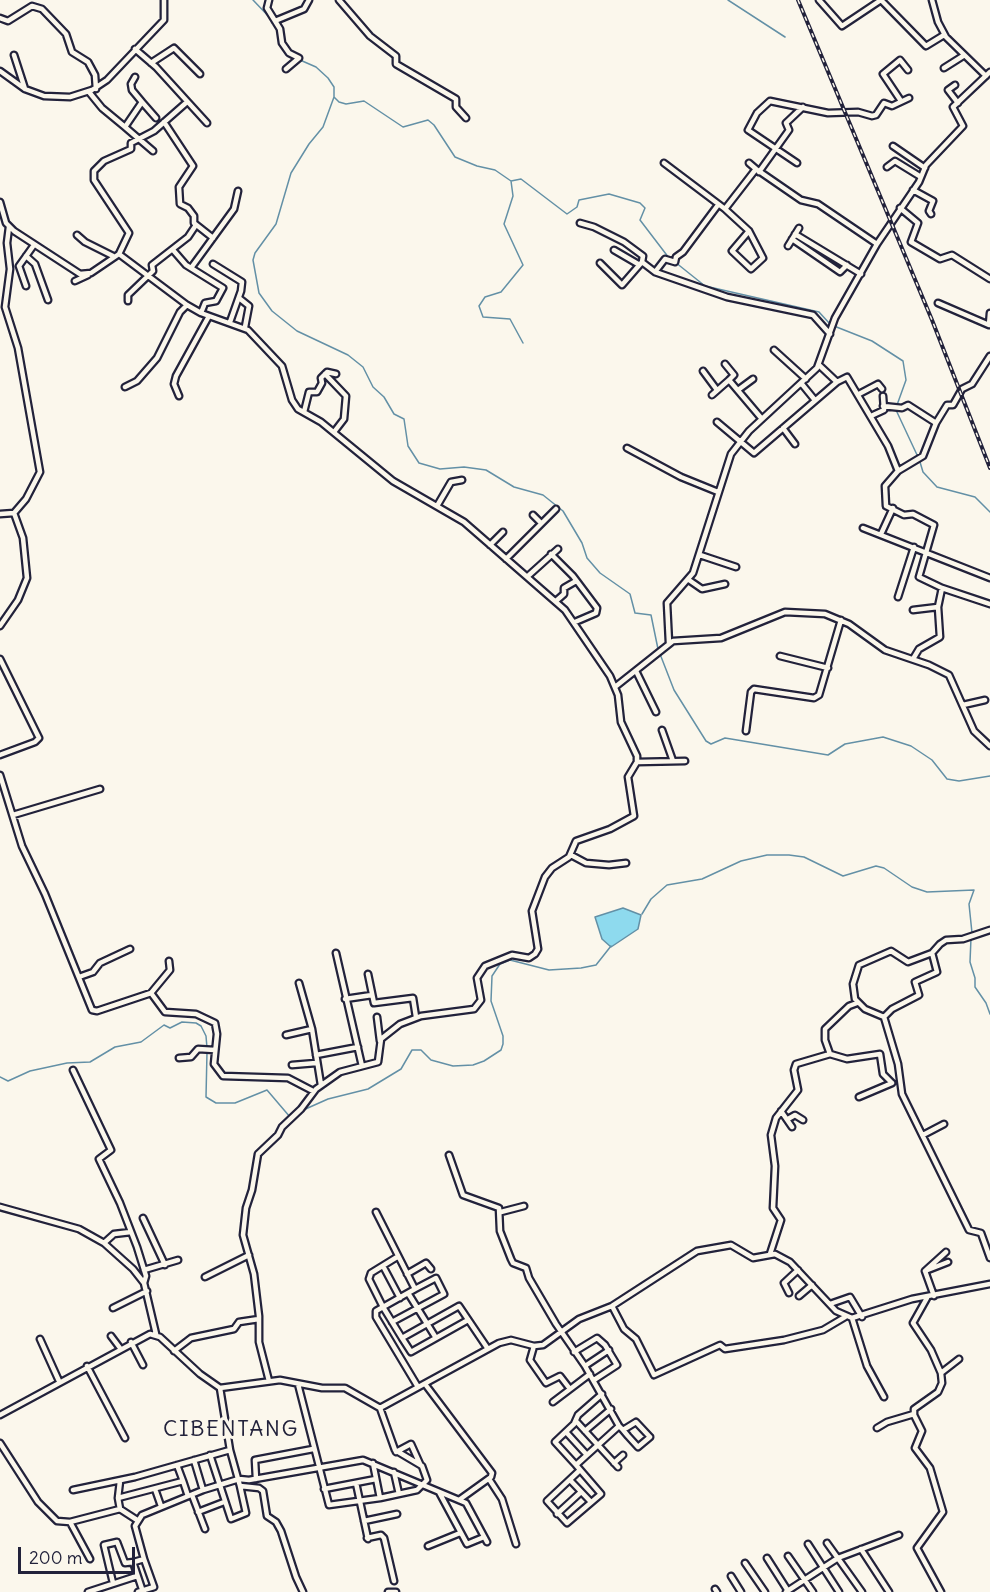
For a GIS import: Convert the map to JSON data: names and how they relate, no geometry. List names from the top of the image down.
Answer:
{
  "districts": ["CIBENTANG"],
  "scale_bar": "200 m"
}
